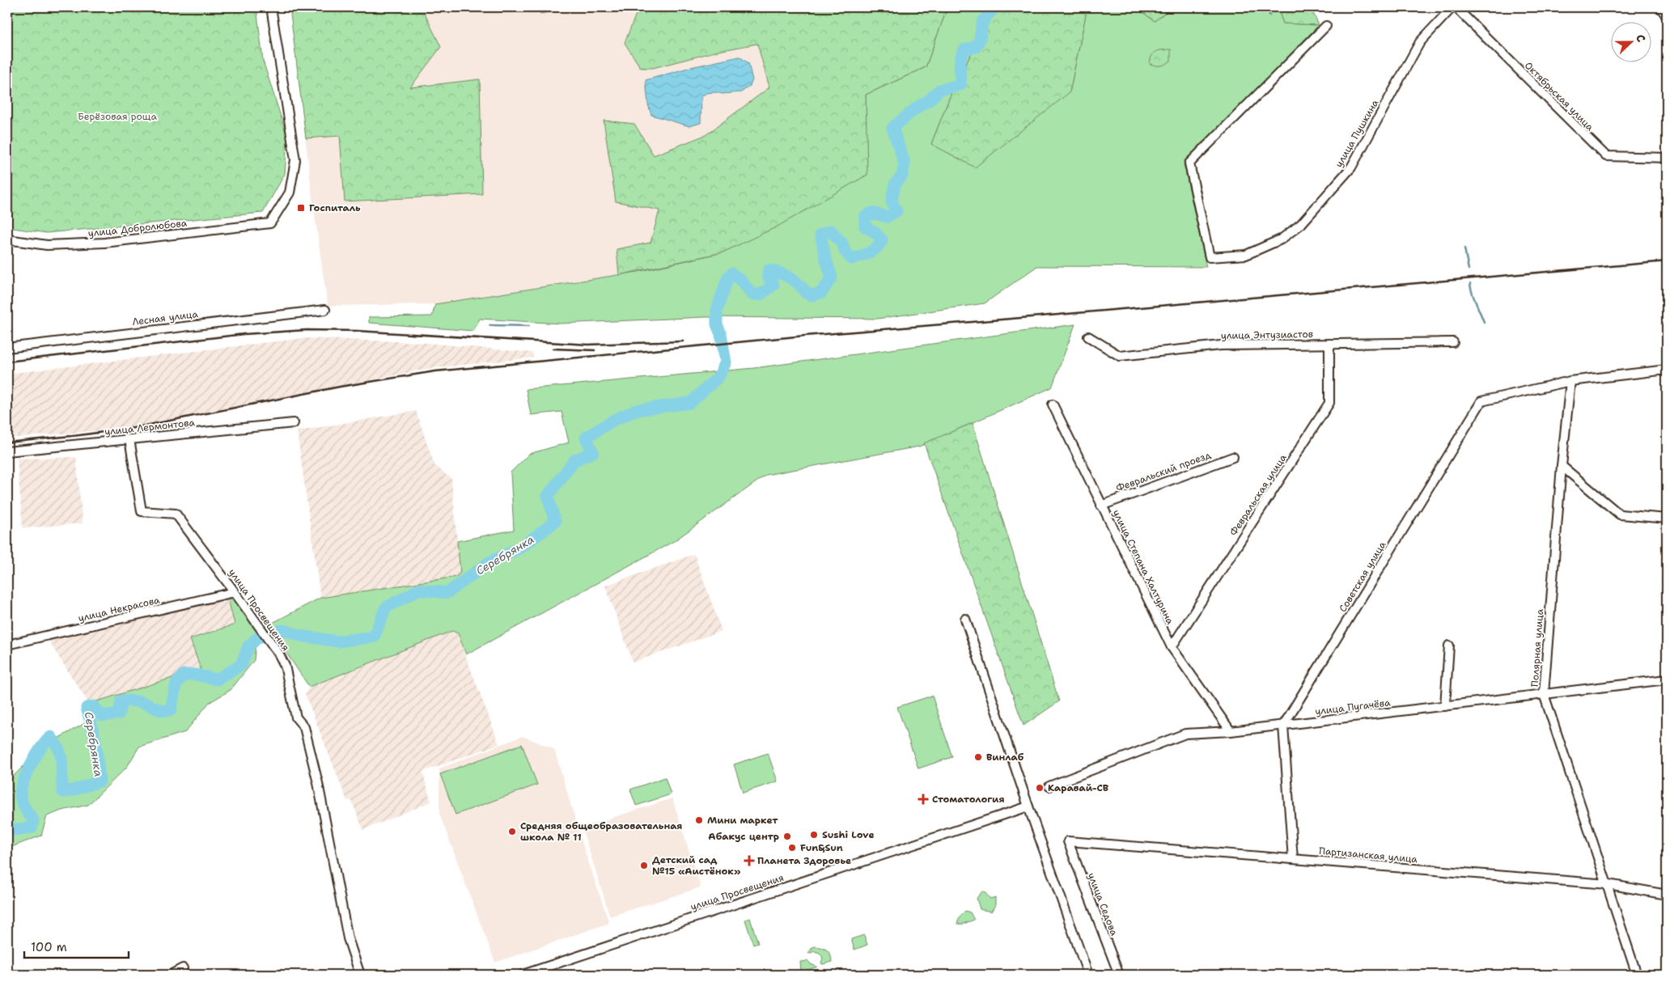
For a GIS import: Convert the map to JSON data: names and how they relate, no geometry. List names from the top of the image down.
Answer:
{
  "streets": {
    "street": [
      "Октябрьская улица",
      "улица Пушкина",
      "улица Добролюбова",
      "Лесная улица",
      "улица Энтузиастов",
      "улица Лермонтова",
      "Февральский проезд",
      "Февральская улица",
      "улица Степана Халтурина",
      "Советская улица",
      "улица Некрасова",
      "улица Просвещения",
      "Полярная улица",
      "улица Пугачёва",
      "Партизанская улица",
      "улица Седова"
    ]
  },
  "crossings": [
    ["улица Энтузиастов", "Февральская улица"],
    ["улица Лермонтова", "улица Просвещения"],
    ["Февральский проезд", "улица Степана Халтурина"],
    ["Февральская улица", "улица Степана Халтурина"],
    ["улица Степана Халтурина", "улица Пугачёва"],
    ["Советская улица", "Полярная улица"],
    ["Советская улица", "улица Пугачёва"],
    ["улица Некрасова", "улица Просвещения"],
    ["Полярная улица", "улица Пугачёва"],
    ["Полярная улица", "Партизанская улица"],
    ["Партизанская улица", "улица Седова"]
  ],
  "water": ["Серебрянка"],
  "parks": ["Берёзовая роща"],
  "places": {
    "transit": ["Госпиталь"],
    "other": [
      "Винлаб",
      "Каравай-СВ",
      "Мини маркет",
      "Средняя общеобразовательная школа № 11",
      "Sushi Love",
      "Абакус центр",
      "Fun&Sun",
      "Детский сад №15 «Аистёнок»"
    ],
    "health": ["Стоматология", "Планета Здоровье"]
  },
  "scale_bar": "100 m",
  "north": "right"
}
